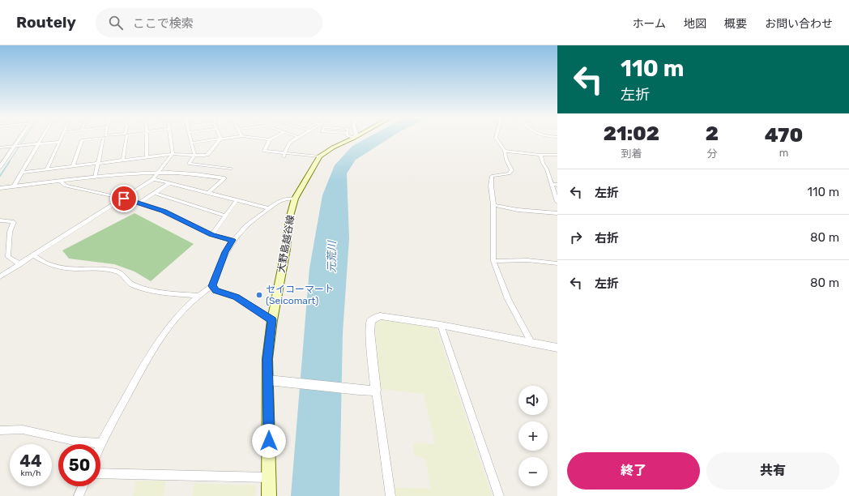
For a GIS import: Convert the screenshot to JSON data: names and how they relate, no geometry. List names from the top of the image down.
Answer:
{
  "streets": {
    "main road": ["大野島越谷線"]
  },
  "water": ["元荒川"],
  "places": ["セイコーマート (Seicomart)"],
  "page": {
    "header": "Routely",
    "search": "ここで検索",
    "nav": [
      "ホーム",
      "地図",
      "概要",
      "お問い合わせ"
    ],
    "turn": ["110 m", "左折"],
    "eta": [
      "21:02",
      "到着",
      "2",
      "分",
      "470",
      "m"
    ],
    "list": [
      {
        "name": "左折",
        "value": "110 m"
      },
      {
        "name": "右折",
        "value": "80 m"
      },
      {
        "name": "左折",
        "value": "80 m"
      }
    ],
    "map_buttons": ["+", "−"],
    "speed": "44 km/h",
    "limit": "50",
    "buttons": ["終了", "共有"]
  }
}
